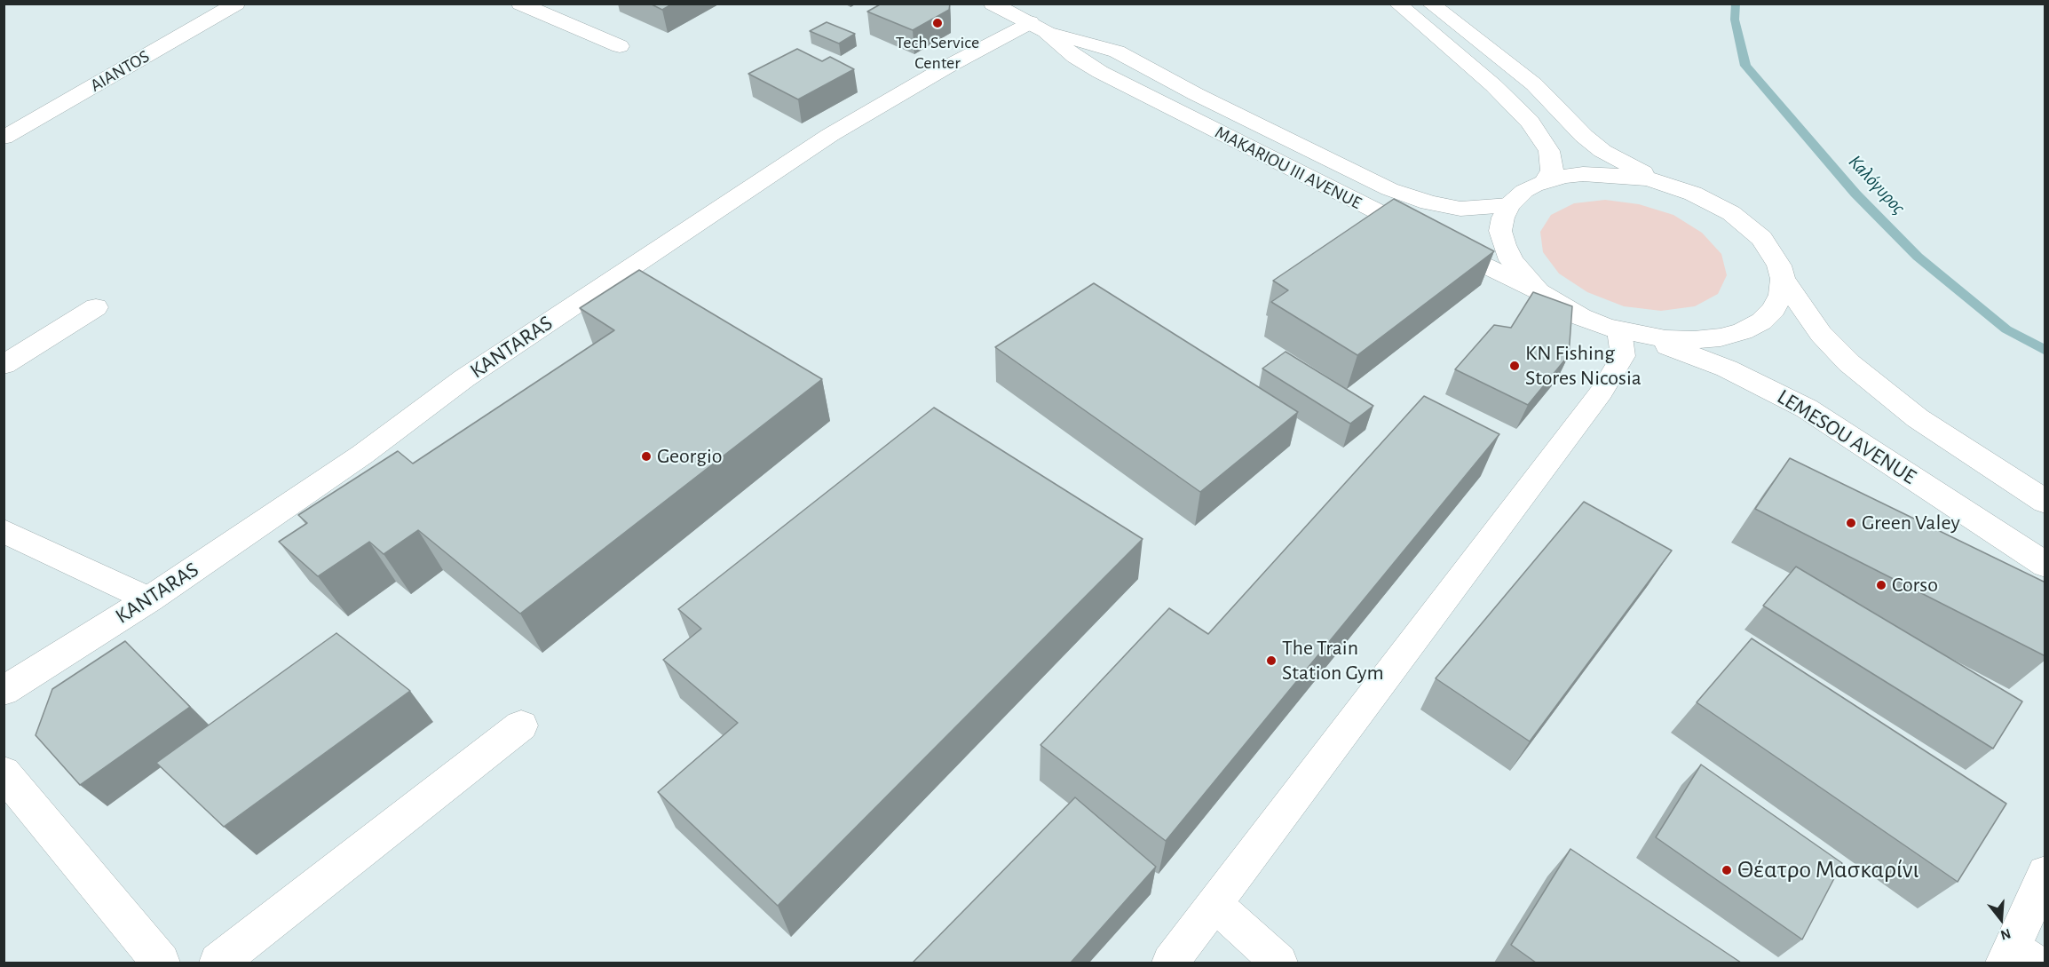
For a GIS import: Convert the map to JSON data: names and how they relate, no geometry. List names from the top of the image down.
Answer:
{
  "streets": {
    "street": [
      "AIANTOS",
      "MAKARIOU III AVENUE",
      "KANTARAS",
      "LEMESOU AVENUE"
    ]
  },
  "crossings": [
    ["MAKARIOU III AVENUE", "KANTARAS"]
  ],
  "water": ["Καλόγυρος"],
  "places": [
    "Tech Service Center",
    "KN Fishing Stores Nicosia",
    "Georgio",
    "Green Valey",
    "Corso",
    "The Train Station Gym",
    "Θέατρο Μασκαρίνι"
  ],
  "north": "bottom"
}
